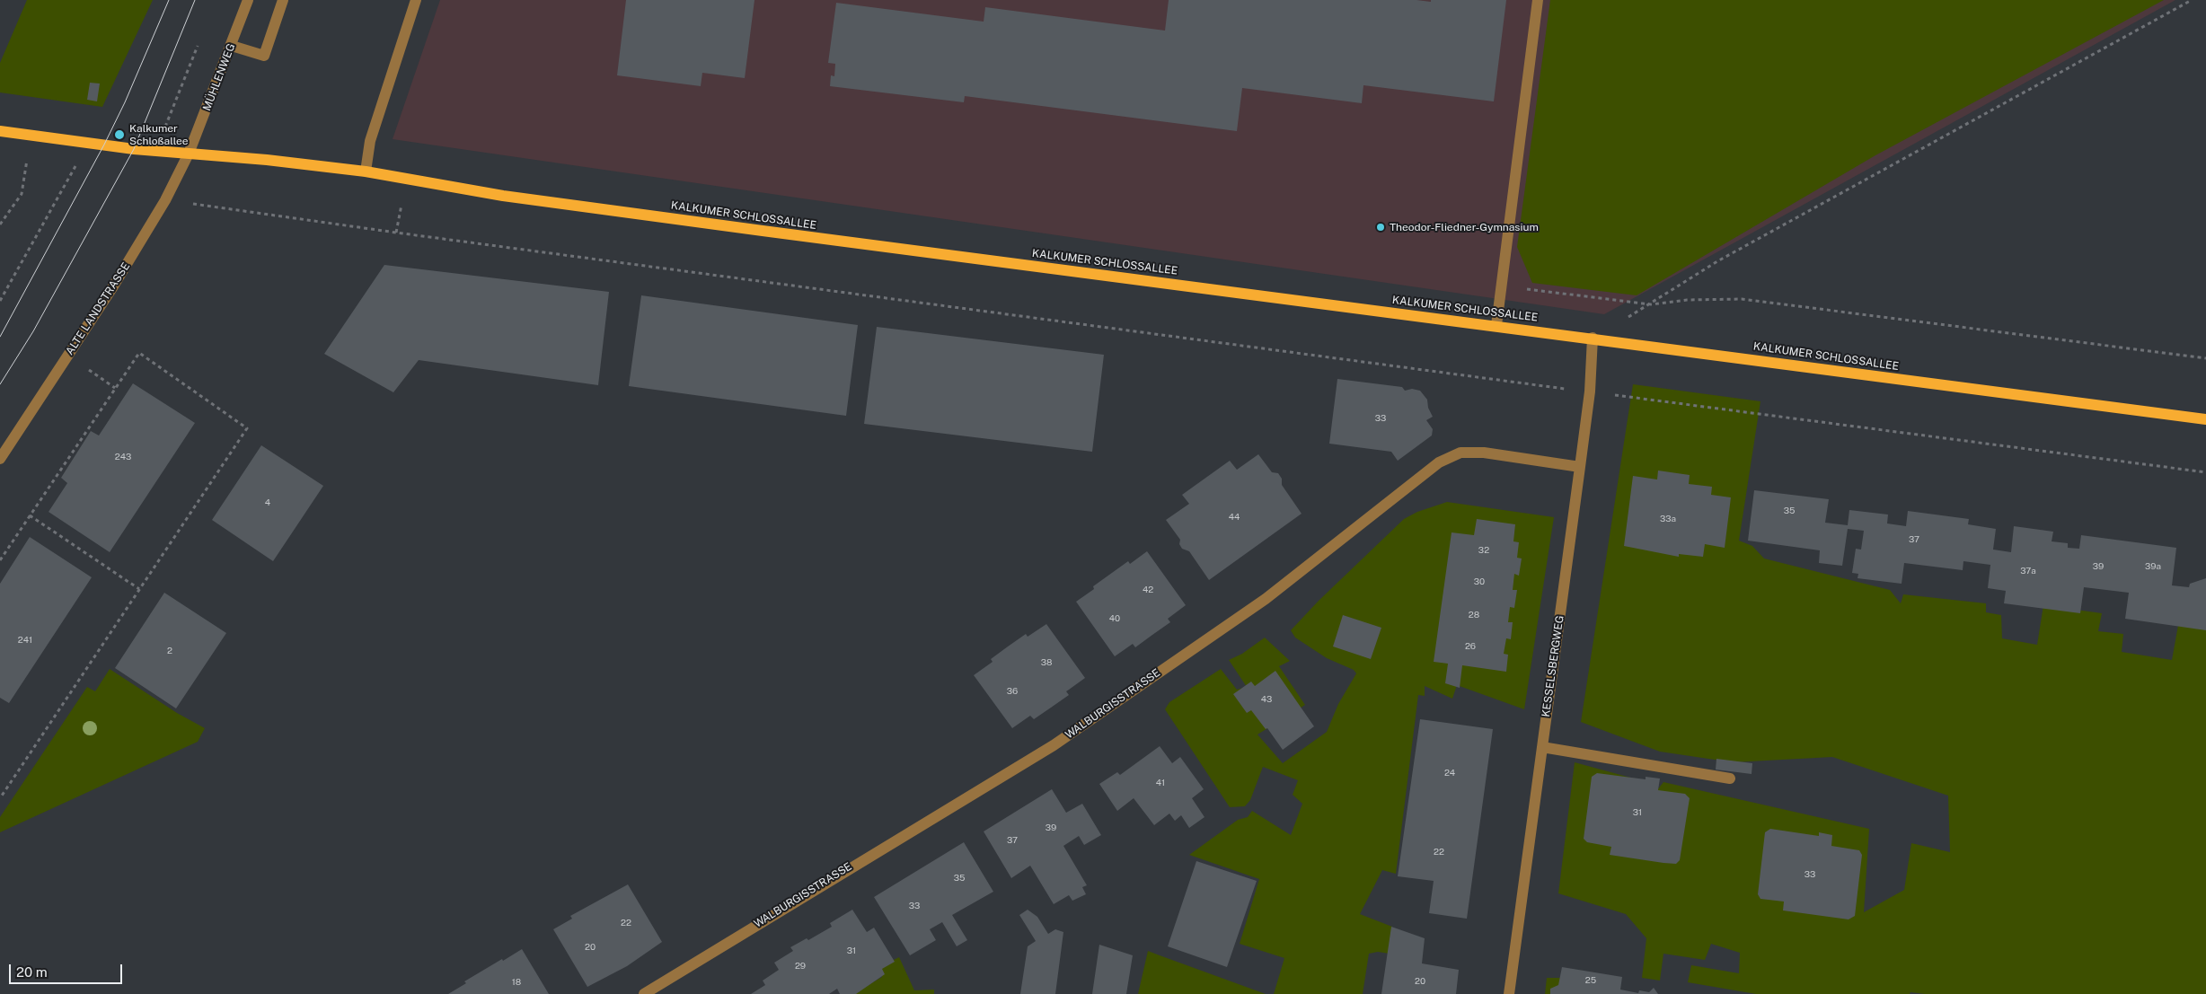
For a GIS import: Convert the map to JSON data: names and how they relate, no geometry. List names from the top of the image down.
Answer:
{
  "streets": {
    "main road": ["KALKUMER SCHLOSSALLEE"],
    "street": [
      "MÜHLENWEG",
      "ALTE LANDSTRASSE",
      "KESSELSBERGWEG",
      "WALBURGISSTRASSE"
    ]
  },
  "crossings": [
    ["MÜHLENWEG", "KALKUMER SCHLOSSALLEE"],
    ["MÜHLENWEG", "ALTE LANDSTRASSE"],
    ["KALKUMER SCHLOSSALLEE", "ALTE LANDSTRASSE"],
    ["KALKUMER SCHLOSSALLEE", "KESSELSBERGWEG"],
    ["KESSELSBERGWEG", "WALBURGISSTRASSE"]
  ],
  "places": ["Kalkumer Schloßallee", "Theodor-Fliedner-Gymnasium"],
  "house_numbers": [
    "33",
    "243",
    "4",
    "35",
    "44",
    "33a",
    "37",
    "32",
    "39",
    "39a",
    "37a",
    "30",
    "42",
    "28",
    "40",
    "241",
    "26",
    "2",
    "38",
    "36",
    "43",
    "24",
    "41",
    "31",
    "39",
    "37",
    "22",
    "33",
    "35",
    "33",
    "22",
    "20",
    "31",
    "29",
    "25",
    "20",
    "18"
  ],
  "scale_bar": "20 m"
}
